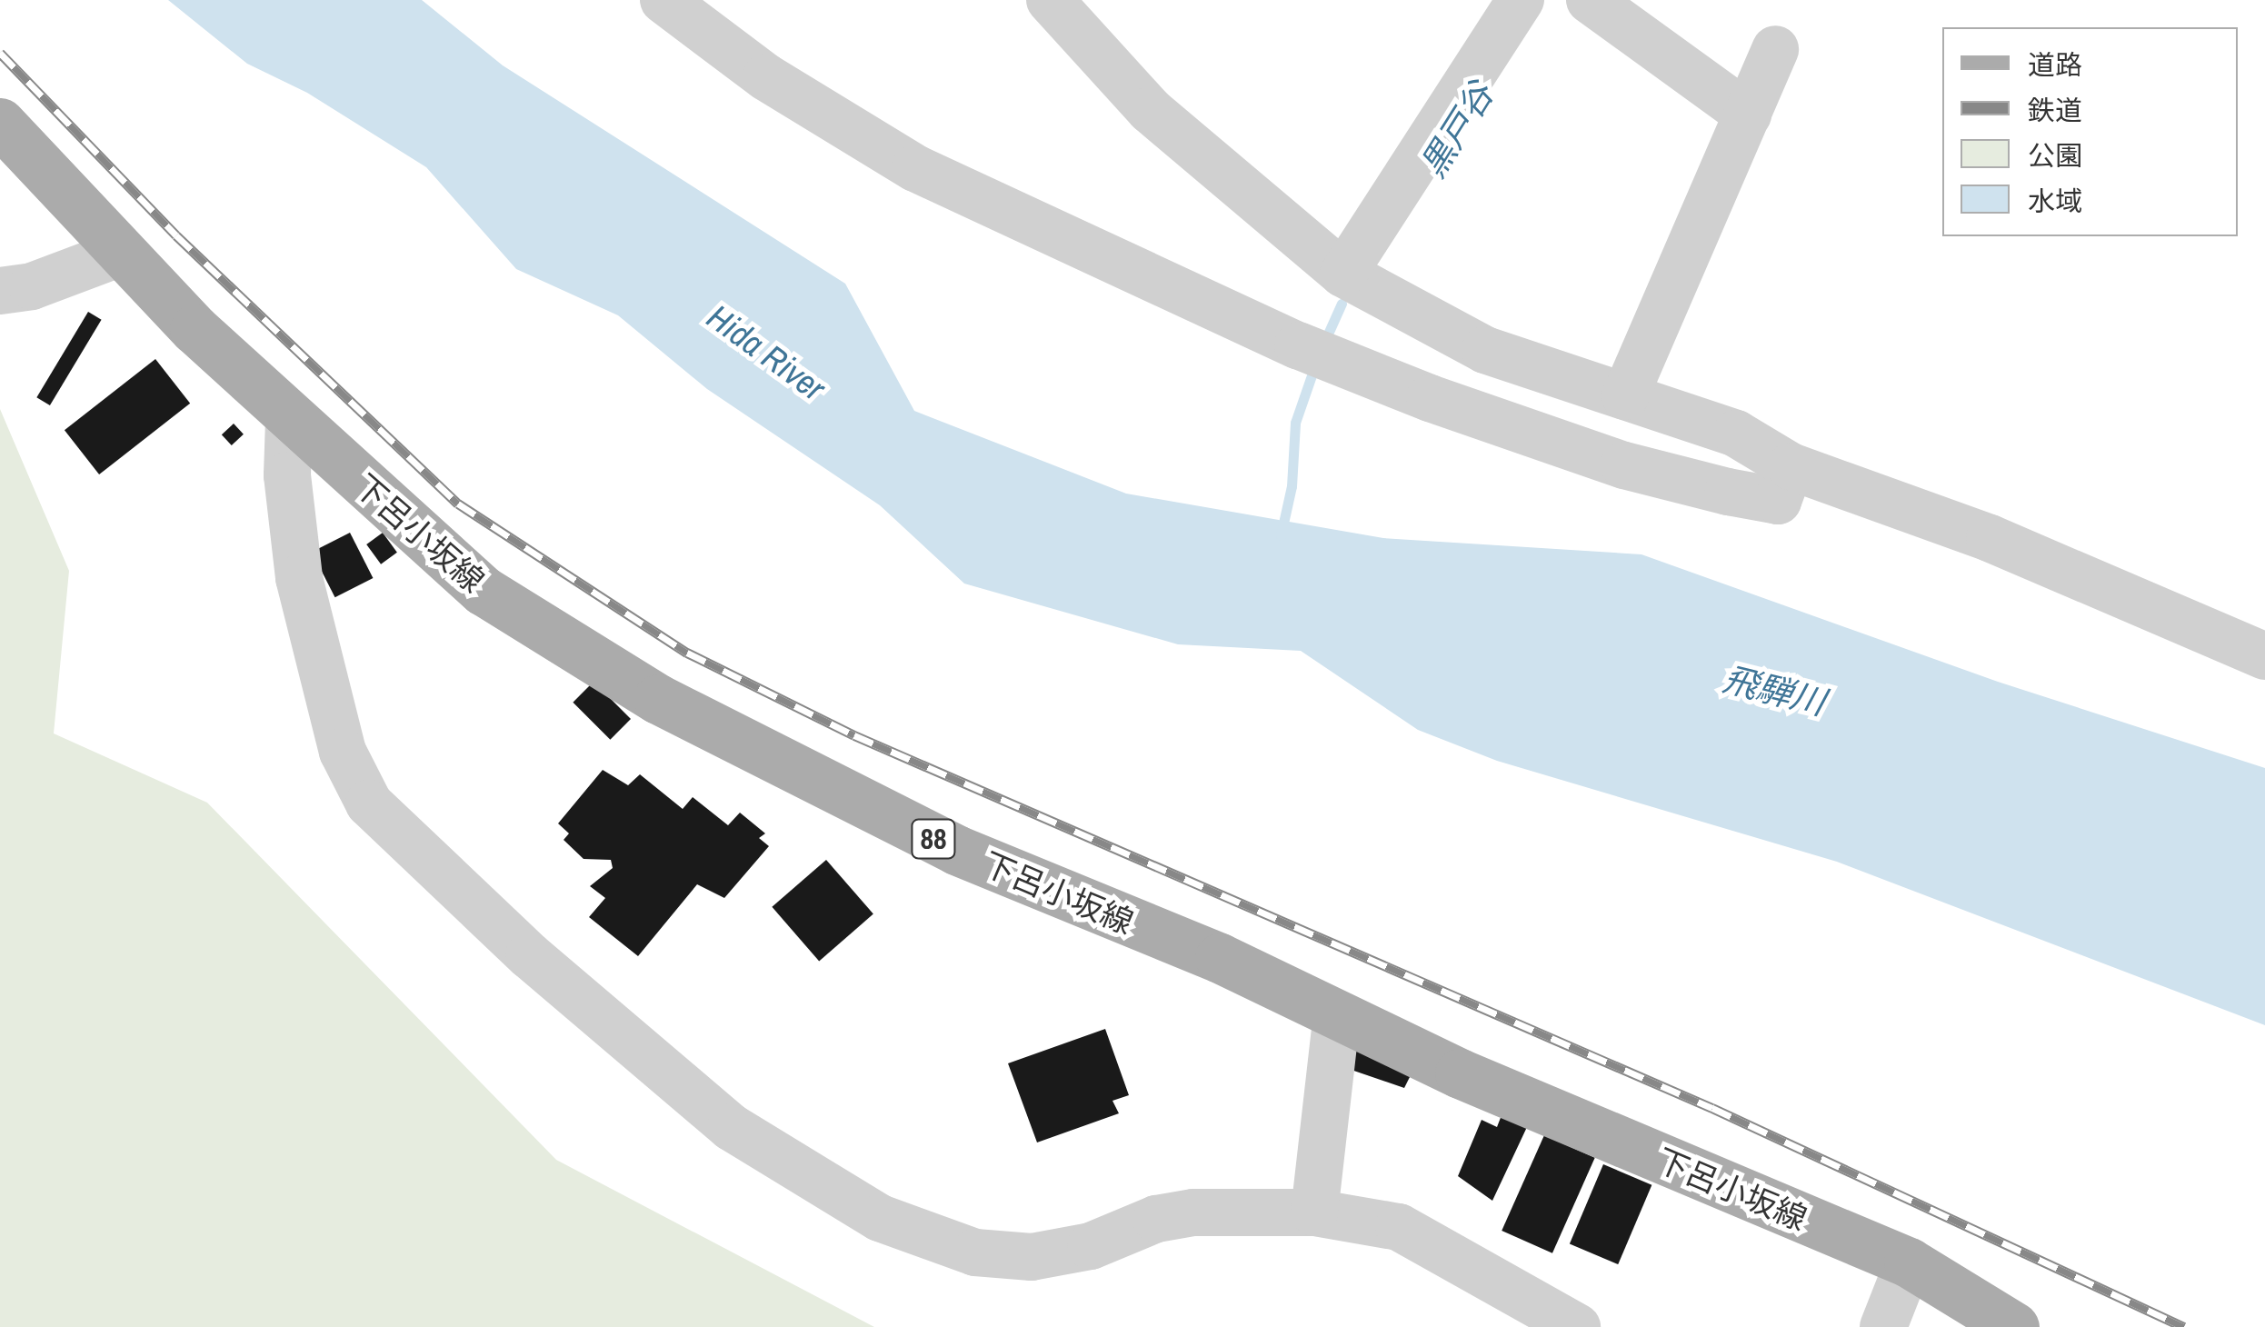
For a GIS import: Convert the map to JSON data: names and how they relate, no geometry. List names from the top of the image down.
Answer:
{
  "streets": {
    "main road": ["下呂小坂線", "88"]
  },
  "water": ["黒戸谷", "Hida River", "飛騨川"],
  "legend": [
    "道路",
    "鉄道",
    "公園",
    "水域"
  ]
}
